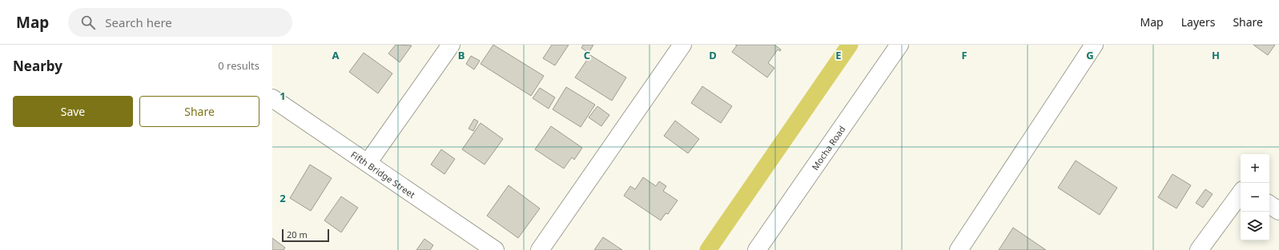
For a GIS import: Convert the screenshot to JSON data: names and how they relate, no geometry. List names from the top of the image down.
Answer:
{
  "streets": {
    "street": ["Mocha Road", "Fifth Bridge Street"]
  },
  "scale_bar": "20 m",
  "page": {
    "header": "Map",
    "search": "Search here",
    "nav": ["Map", "Layers", "Share"],
    "heading": ["Nearby", "0 results"],
    "buttons": ["Save", "Share"],
    "map_buttons": ["+", "−"],
    "scale": "20 m"
  },
  "grid": {
    "columns": [
      "A",
      "B",
      "C",
      "D",
      "E",
      "F",
      "G",
      "H"
    ],
    "rows": ["1", "2"]
  }
}
